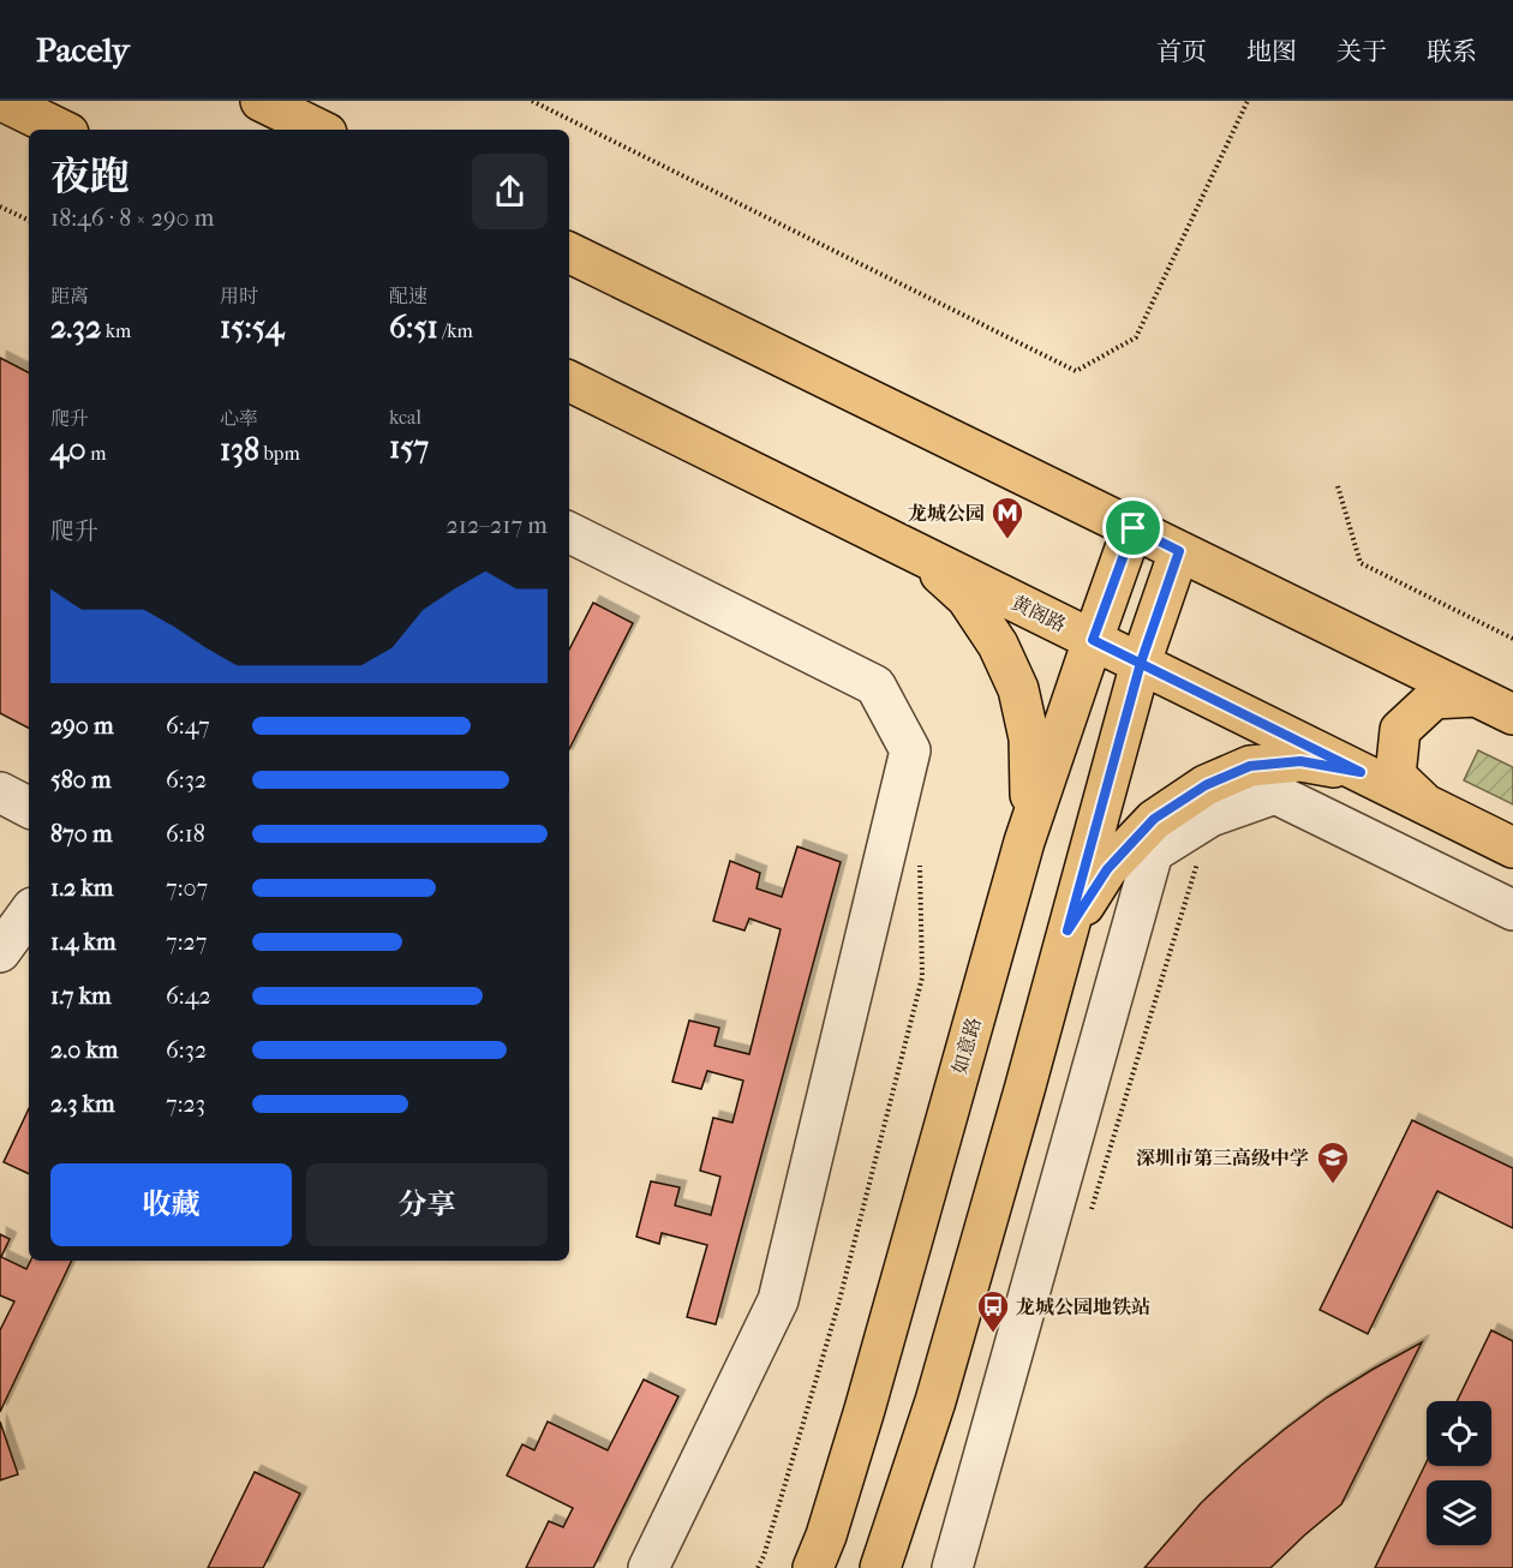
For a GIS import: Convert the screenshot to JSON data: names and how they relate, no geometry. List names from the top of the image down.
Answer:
{
  "streets": {
    "main road": ["黄阁路", "如意路"]
  },
  "crossings": [
    ["黄阁路", "如意路"]
  ],
  "places": {
    "metro station": ["龙城公园"],
    "school or university": ["深圳市第三高级中学"],
    "bus stop": ["龙城公园地铁站"]
  },
  "page": {
    "header": "Pacely",
    "nav": [
      "首页",
      "地图",
      "关于",
      "联系"
    ],
    "heading": ["夜跑", "18:46 · 8 × 290 m"],
    "stats": [
      ["距离", "2.32 km"],
      ["用时", "15:54"],
      ["配速", "6:51 /km"],
      ["爬升", "40 m"],
      ["心率", "138 bpm"],
      ["kcal", "157"]
    ],
    "chart": ["爬升", "212–217 m"],
    "list": [
      {
        "name": "290 m",
        "note": "6:47"
      },
      {
        "name": "580 m",
        "note": "6:32"
      },
      {
        "name": "870 m",
        "note": "6:18"
      },
      {
        "name": "1.2 km",
        "note": "7:07"
      },
      {
        "name": "1.4 km",
        "note": "7:27"
      },
      {
        "name": "1.7 km",
        "note": "6:42"
      },
      {
        "name": "2.0 km",
        "note": "6:32"
      },
      {
        "name": "2.3 km",
        "note": "7:23"
      }
    ],
    "buttons": ["收藏", "分享"]
  }
}
